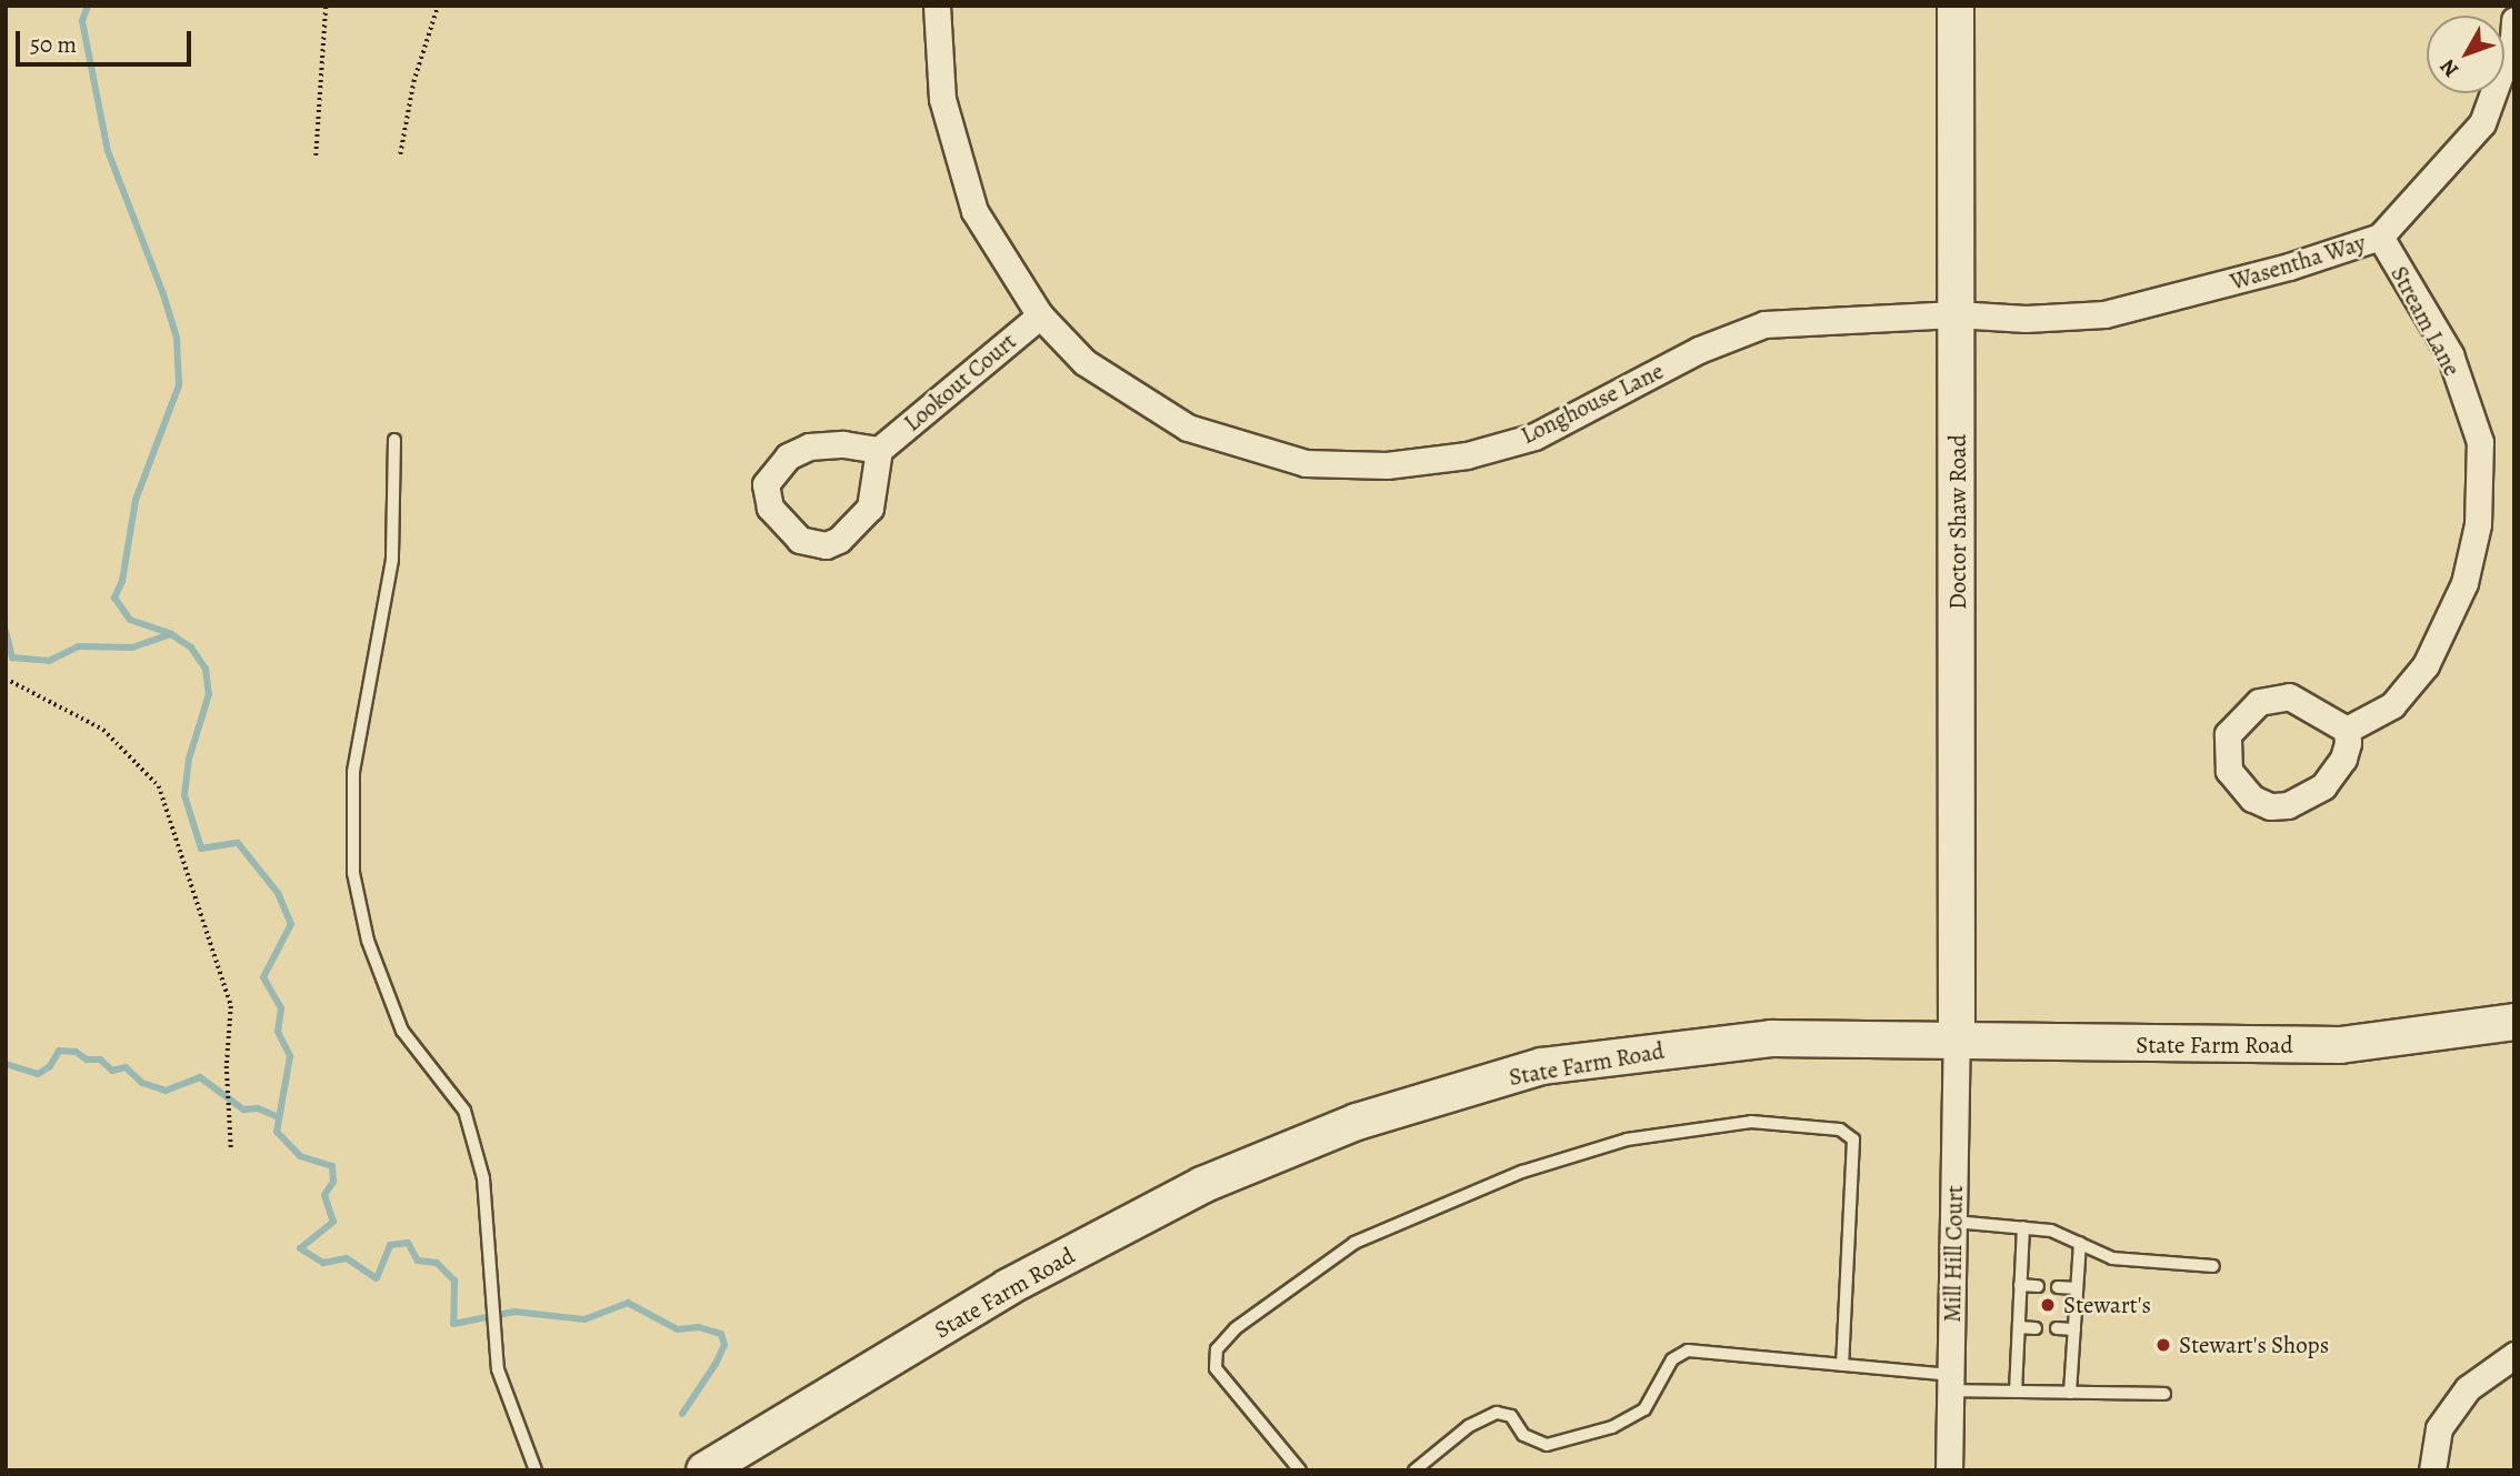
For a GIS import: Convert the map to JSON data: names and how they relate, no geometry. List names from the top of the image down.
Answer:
{
  "streets": {
    "main road": ["Doctor Shaw Road", "State Farm Road"],
    "street": [
      "Wasentha Way",
      "Stream Lane",
      "Lookout Court",
      "Longhouse Lane",
      "Mill Hill Court"
    ]
  },
  "crossings": [
    ["Wasentha Way", "Stream Lane"],
    ["Wasentha Way", "Longhouse Lane"],
    ["Wasentha Way", "Doctor Shaw Road"],
    ["Lookout Court", "Longhouse Lane"],
    ["Longhouse Lane", "Doctor Shaw Road"],
    ["Doctor Shaw Road", "State Farm Road"],
    ["Doctor Shaw Road", "Mill Hill Court"],
    ["State Farm Road", "Mill Hill Court"]
  ],
  "places": ["Stewart's", "Stewart's Shops"],
  "scale_bar": "50 m",
  "north": "bottom left"
}
